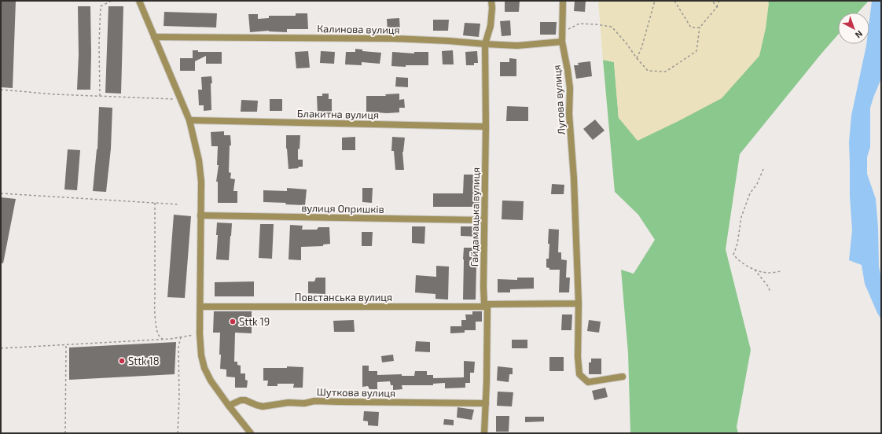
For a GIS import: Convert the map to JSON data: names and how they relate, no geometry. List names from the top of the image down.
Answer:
{
  "streets": {
    "street": [
      "Калинова вулиця",
      "Лугова вулиця",
      "Блакитна вулиця",
      "вулиця Опришків",
      "Гайдамацька вулиця",
      "Повстанська вулиця",
      "Шуткова вулиця"
    ]
  },
  "crossings": [
    ["Калинова вулиця", "Лугова вулиця"],
    ["Калинова вулиця", "Гайдамацька вулиця"],
    ["Лугова вулиця", "Повстанська вулиця"],
    ["Блакитна вулиця", "Гайдамацька вулиця"],
    ["вулиця Опришків", "Гайдамацька вулиця"],
    ["Гайдамацька вулиця", "Повстанська вулиця"],
    ["Гайдамацька вулиця", "Шуткова вулиця"]
  ],
  "places": ["Sttk 19", "Sttk 18"],
  "north": "bottom right"
}
